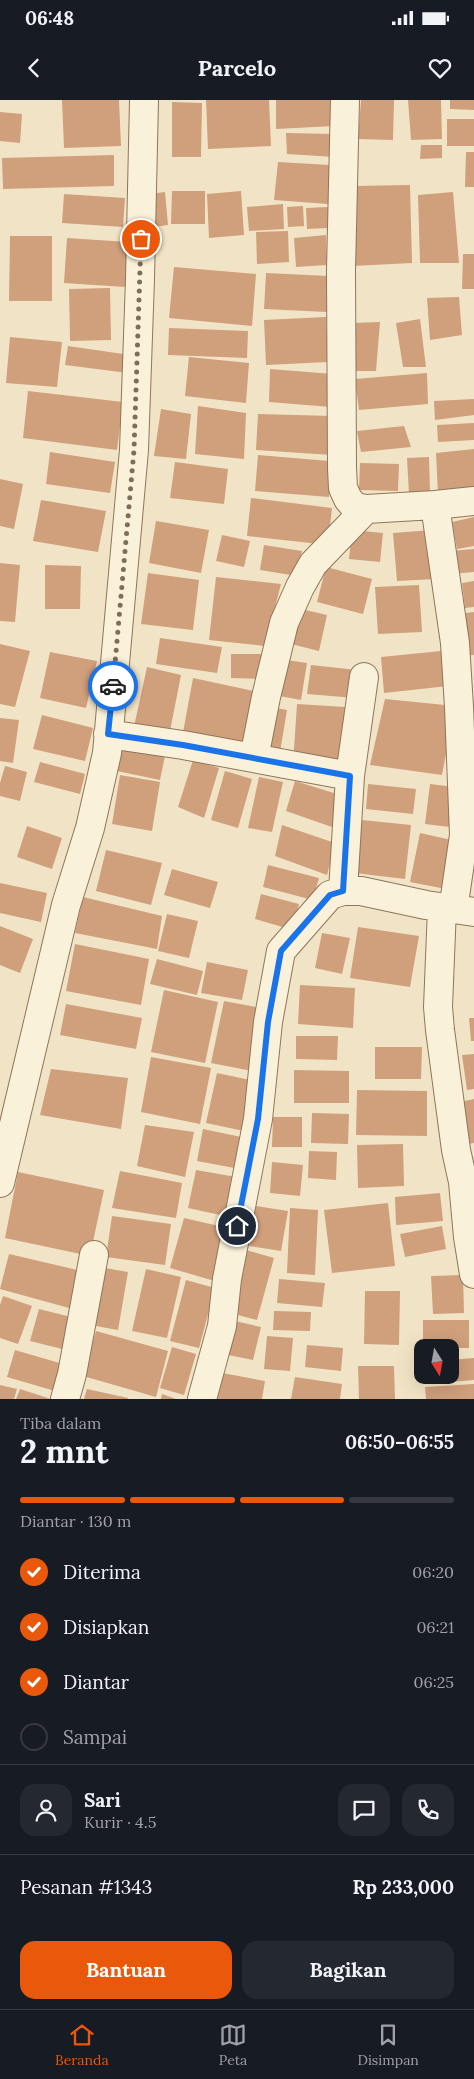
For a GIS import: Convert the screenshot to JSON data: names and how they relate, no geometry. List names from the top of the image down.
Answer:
{
  "north": "bottom",
  "page": {
    "status": "06:48",
    "header": "Parcelo",
    "heading": ["2 mnt", "Tiba dalam", "06:50–06:55"],
    "panel": [
      "Sari",
      "Kurir · 4.5",
      "Pesanan #1343",
      "Rp 233,000"
    ],
    "bar": "Diantar · 130 m",
    "list": [
      ["Diterima", "06:20"],
      ["Disiapkan", "06:21"],
      ["Diantar", "06:25"],
      "Sampai"
    ],
    "buttons": ["Bantuan", "Bagikan"],
    "tabs": ["Beranda", "Peta", "Disimpan"]
  }
}
